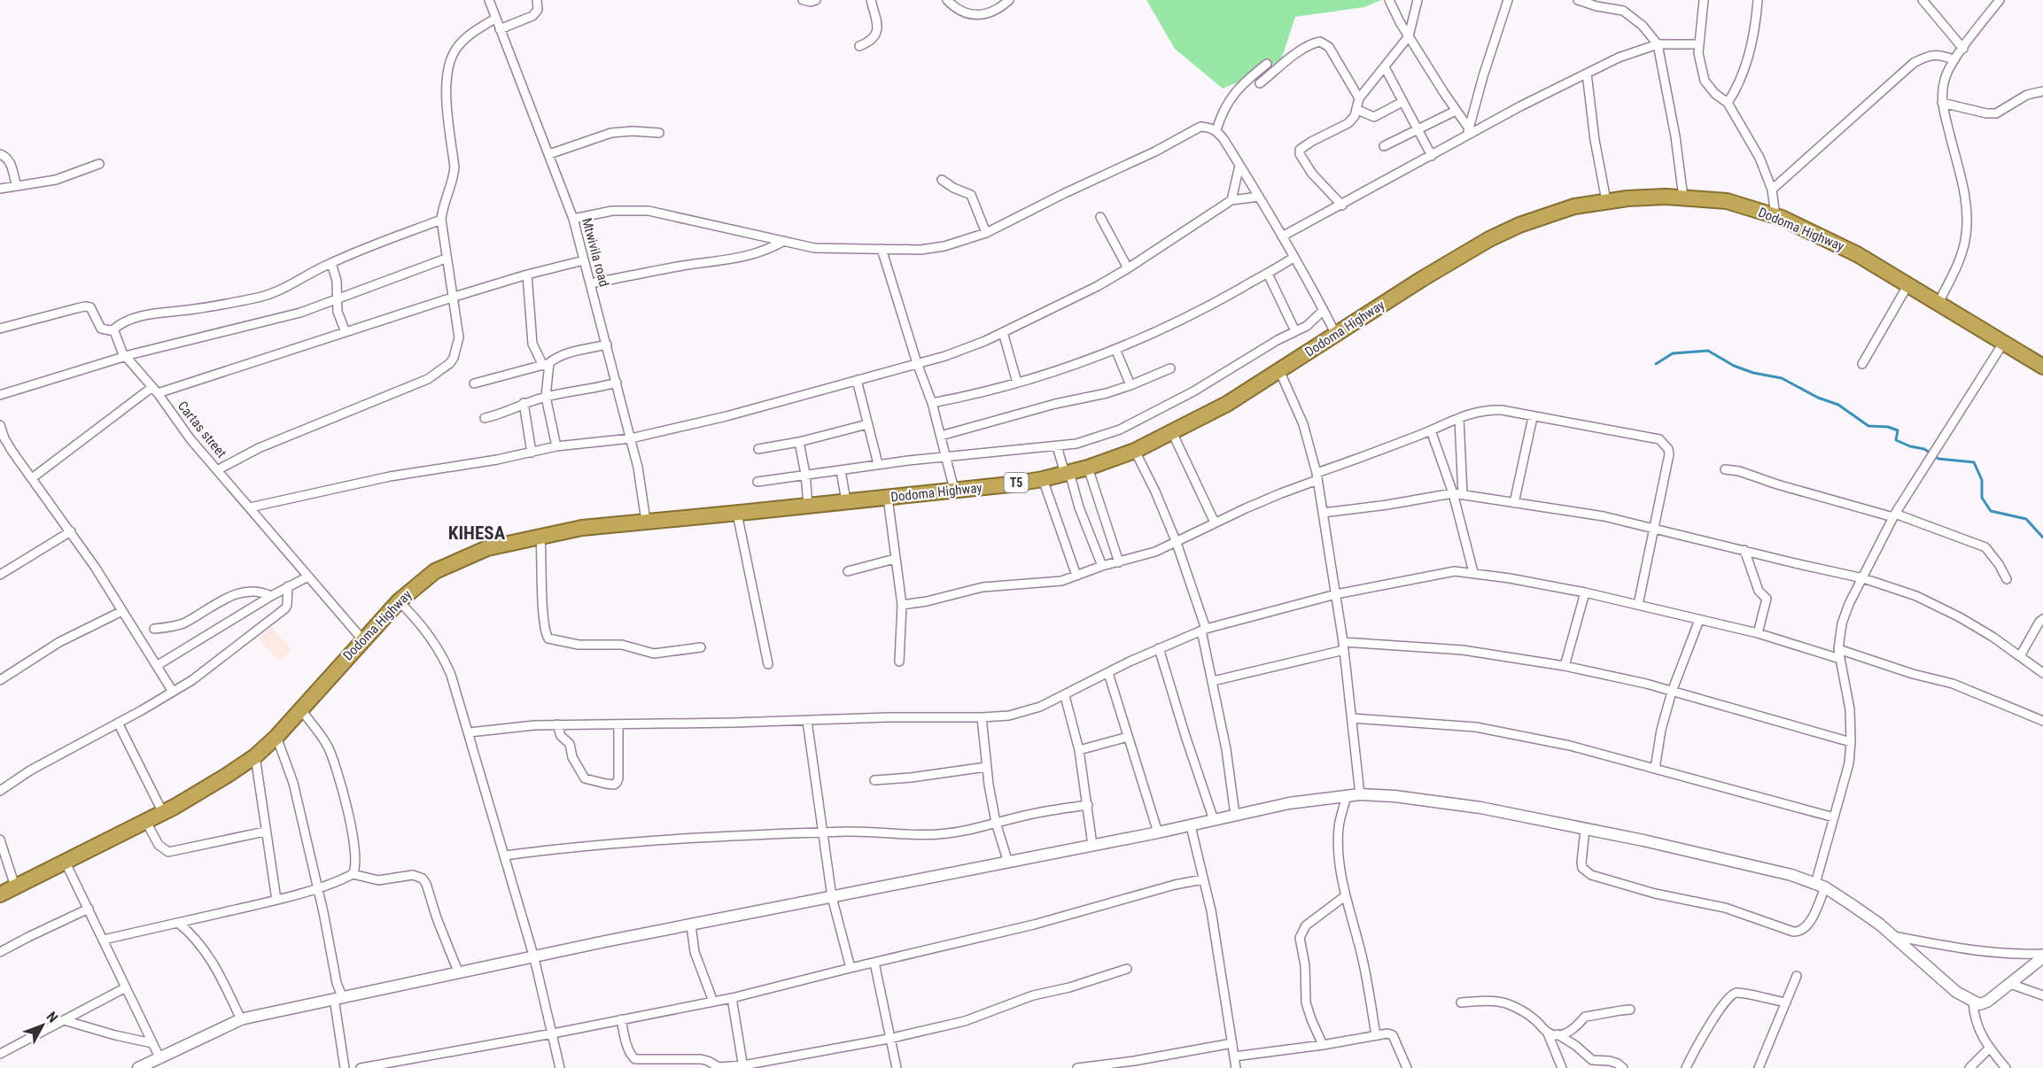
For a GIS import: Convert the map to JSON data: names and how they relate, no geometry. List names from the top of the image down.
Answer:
{
  "streets": {
    "highway": ["Dodoma Highway", "T5"],
    "street": ["Mtwivila road", "Cartas street"]
  },
  "crossings": [
    ["Dodoma Highway", "Mtwivila road"],
    ["Dodoma Highway", "Cartas street"]
  ],
  "districts": ["KIHESA"],
  "north": "top right"
}
